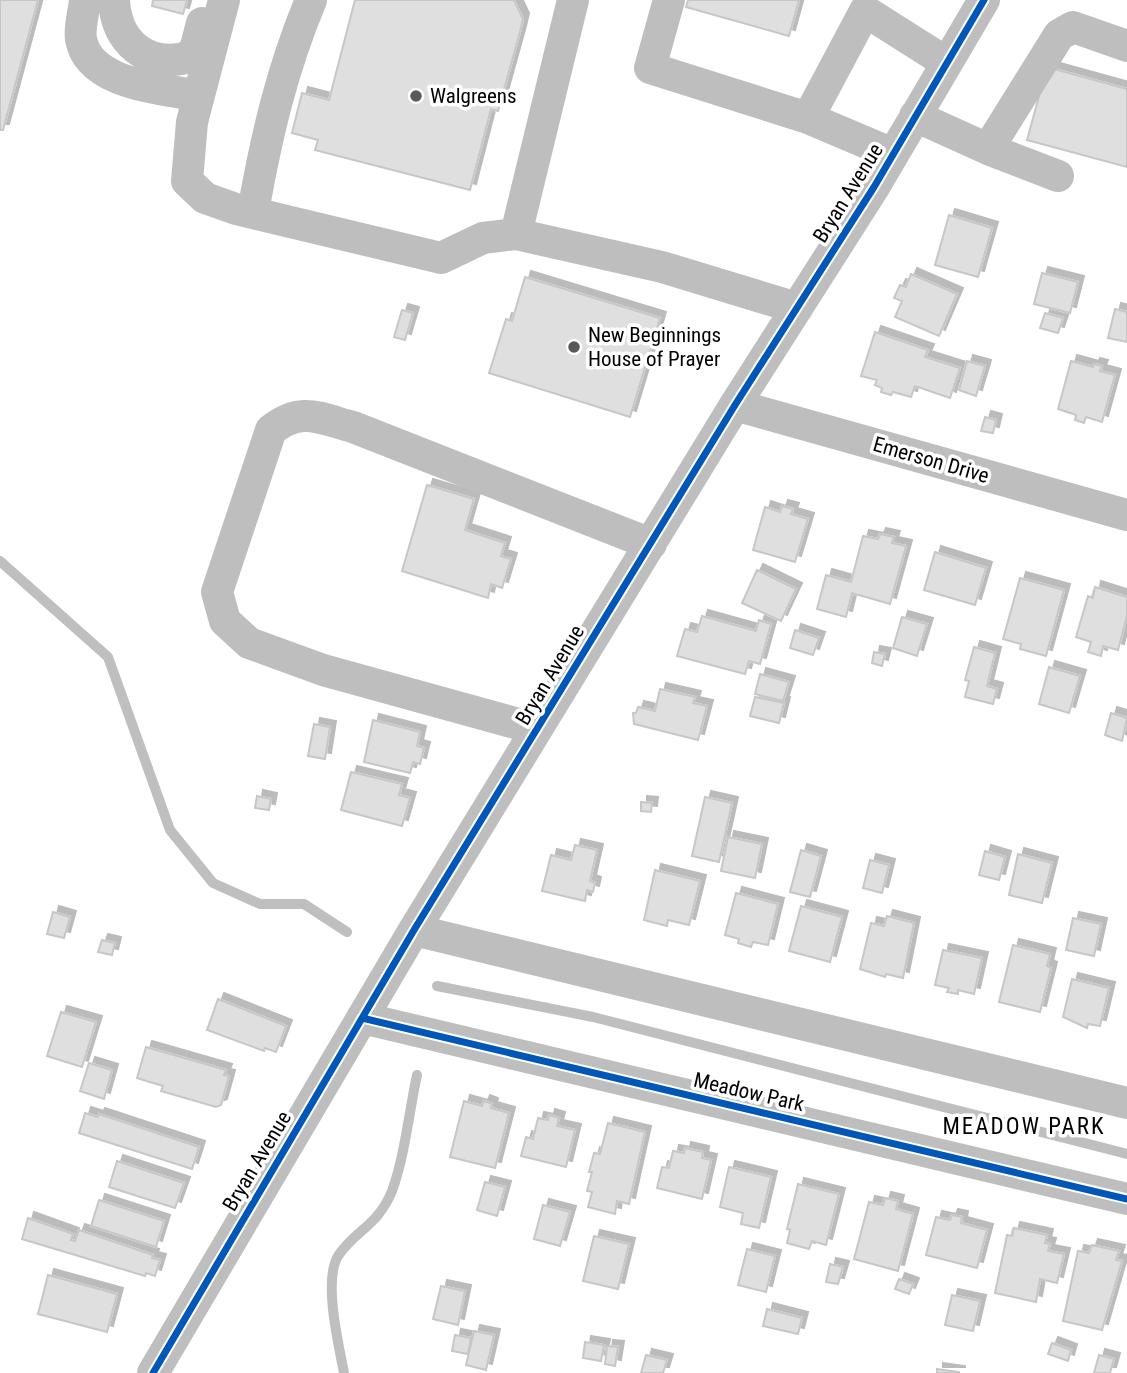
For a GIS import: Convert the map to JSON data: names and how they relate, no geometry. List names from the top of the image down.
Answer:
{
  "streets": {
    "street": ["Bryan Avenue", "Emerson Drive", "Meadow Park"]
  },
  "crossings": [
    ["Bryan Avenue", "Emerson Drive"],
    ["Bryan Avenue", "Meadow Park"]
  ],
  "districts": ["MEADOW PARK"],
  "places": ["Walgreens", "New Beginnings House of Prayer"]
}
